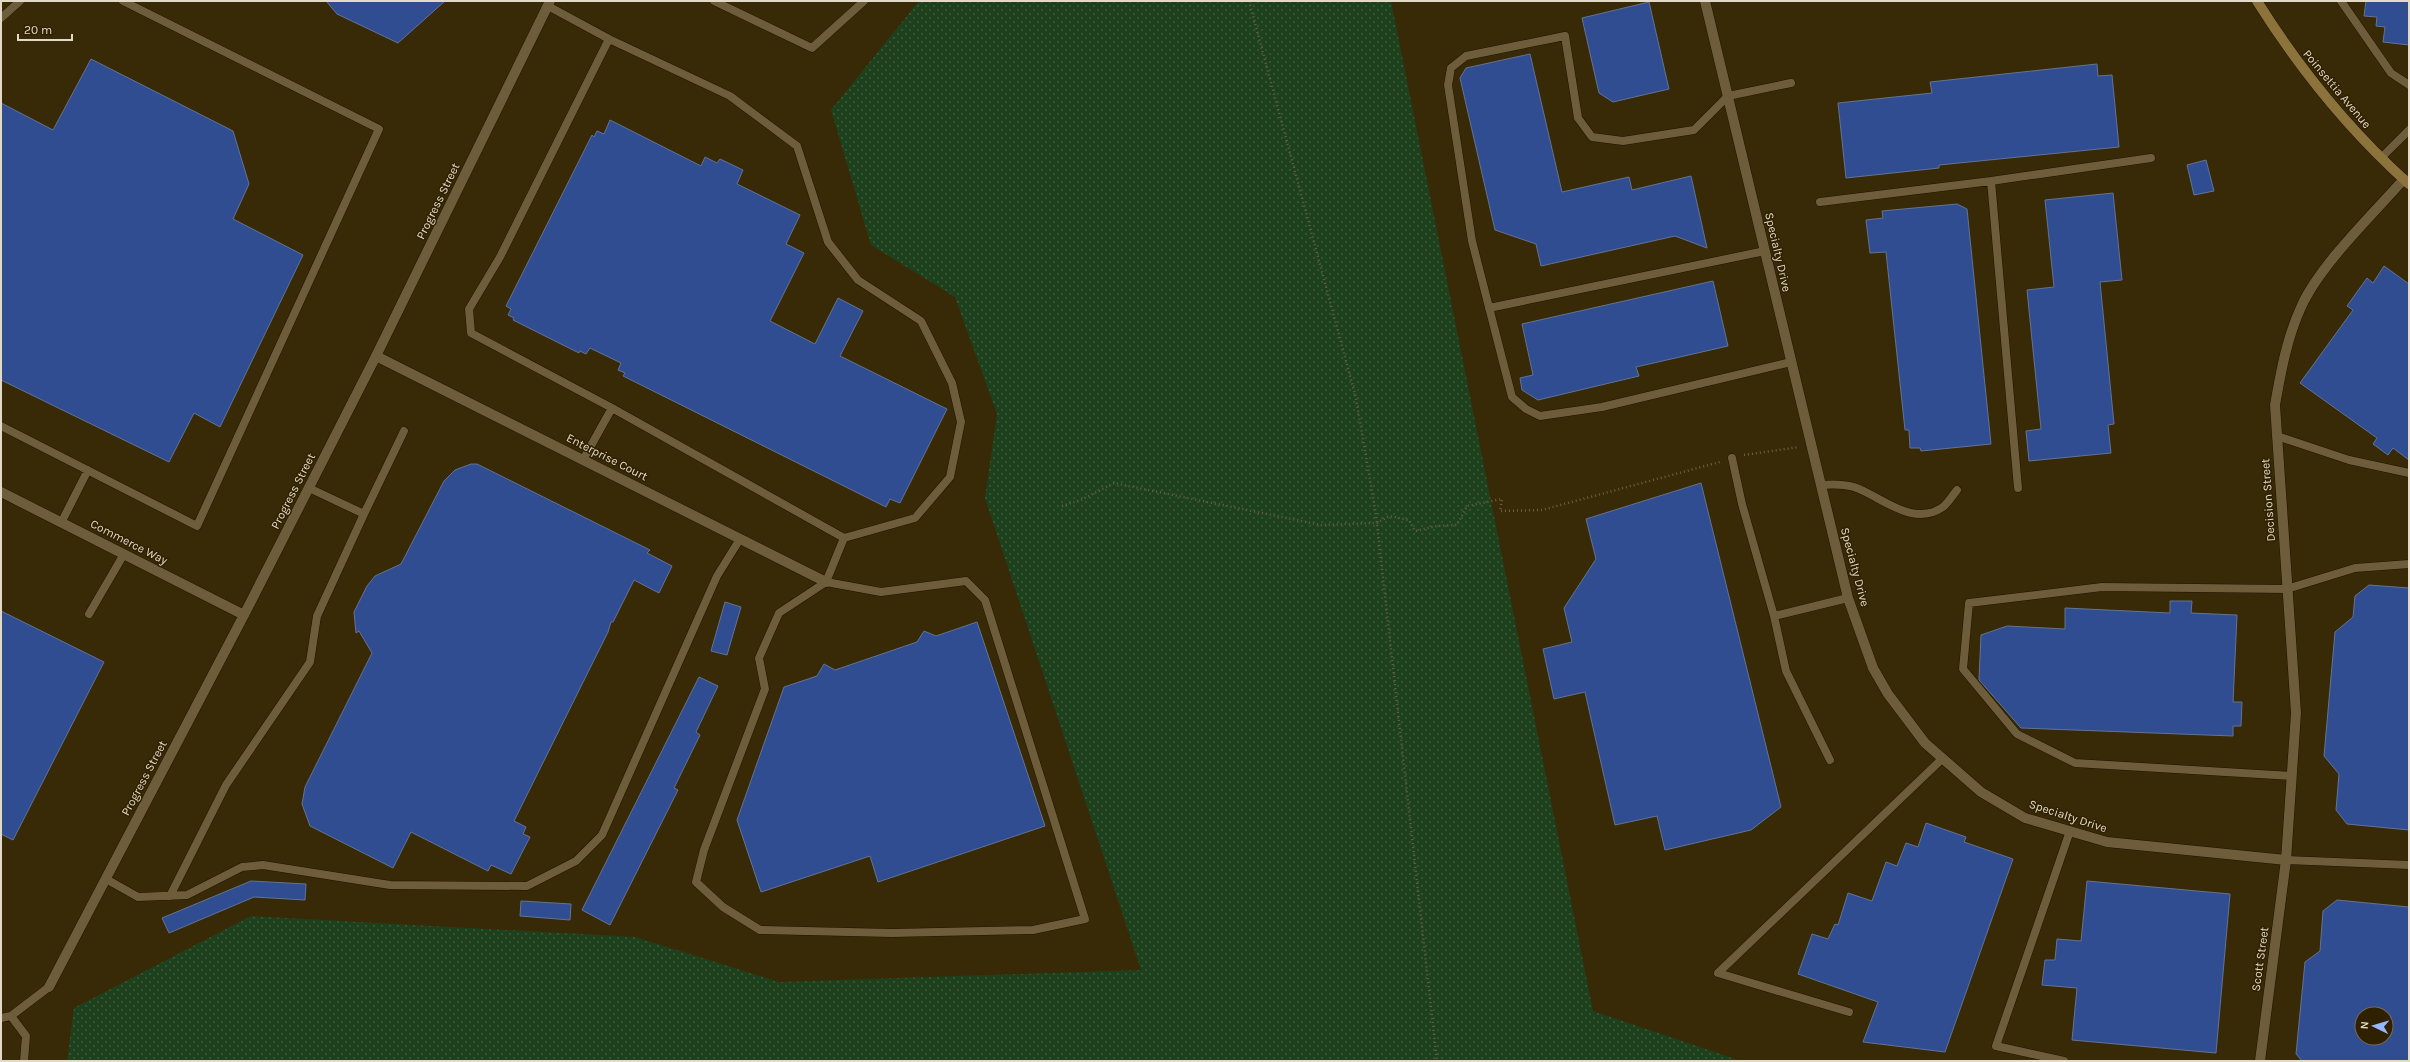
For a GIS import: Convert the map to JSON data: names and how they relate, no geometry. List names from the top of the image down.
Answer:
{
  "streets": {
    "main road": ["Poinsettia Avenue"],
    "street": [
      "Progress Street",
      "Specialty Drive",
      "Enterprise Court",
      "Decision Street",
      "Commerce Way",
      "Scott Street"
    ]
  },
  "crossings": [
    ["Poinsettia Avenue", "Decision Street"],
    ["Progress Street", "Enterprise Court"],
    ["Progress Street", "Commerce Way"],
    ["Specialty Drive", "Decision Street"],
    ["Specialty Drive", "Scott Street"],
    ["Decision Street", "Scott Street"]
  ],
  "scale_bar": "20 m",
  "north": "left"
}
